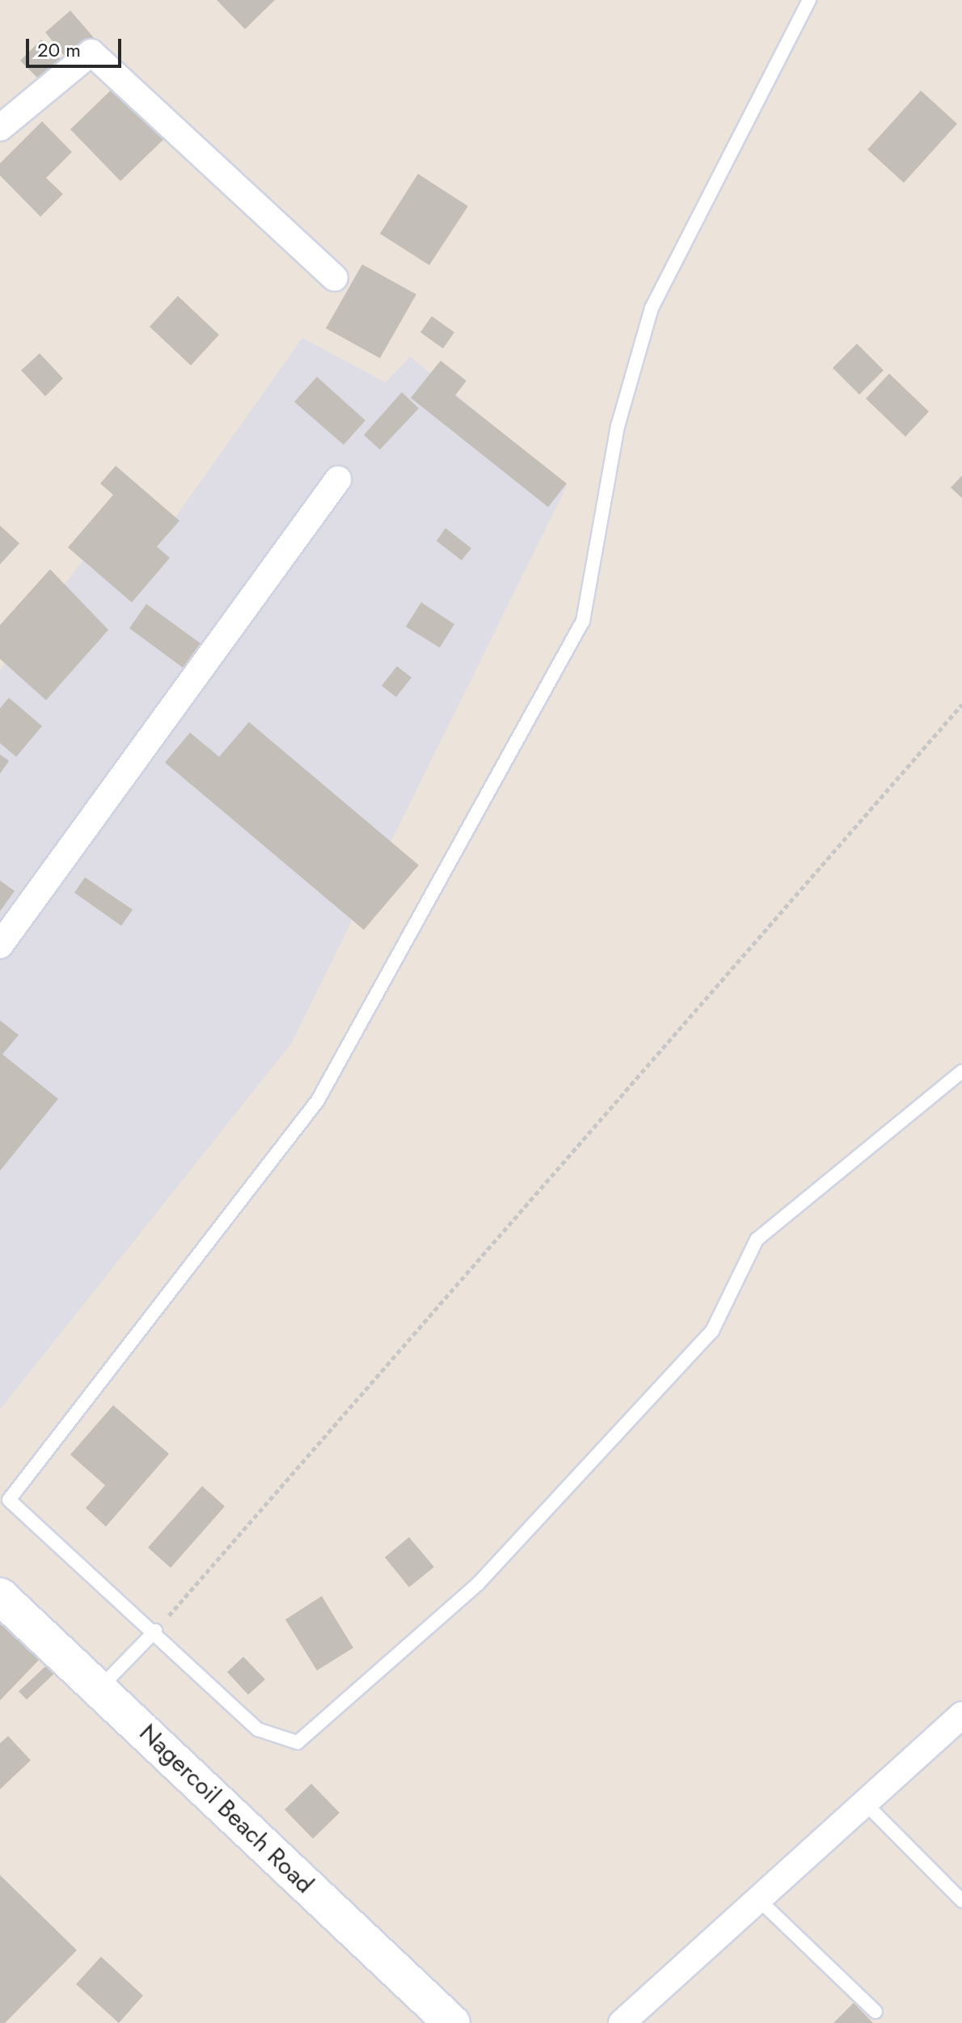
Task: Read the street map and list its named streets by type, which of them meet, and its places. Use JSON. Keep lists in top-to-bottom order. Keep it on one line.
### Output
{"streets":{"main road":["Nagercoil Beach Road"]},"scale_bar":"20 m"}
